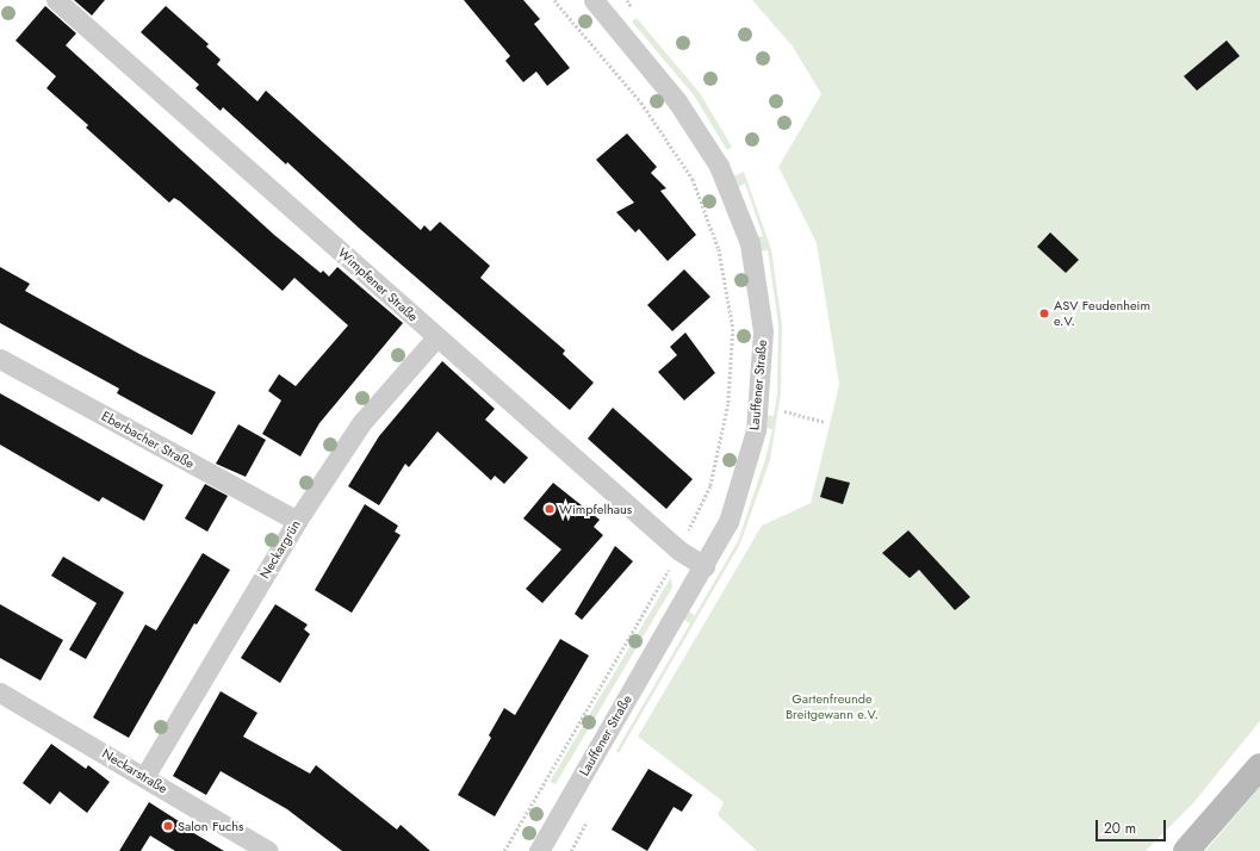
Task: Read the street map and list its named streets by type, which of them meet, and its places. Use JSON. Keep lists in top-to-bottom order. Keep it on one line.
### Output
{"streets":{"street":["Wimpfener Straße","Lauffener Straße","Eberbacher Straße","Neckargrün","Neckarstraße"]},"crossings":[["Wimpfener Straße","Lauffener Straße"],["Wimpfener Straße","Neckargrün"],["Eberbacher Straße","Neckargrün"],["Neckargrün","Neckarstraße"]],"parks":["Gartenfreunde Breitgewann e.V."],"places":["ASV Feudenheim e.V.","Wimpfelhaus","Salon Fuchs"],"scale_bar":"20 m"}
